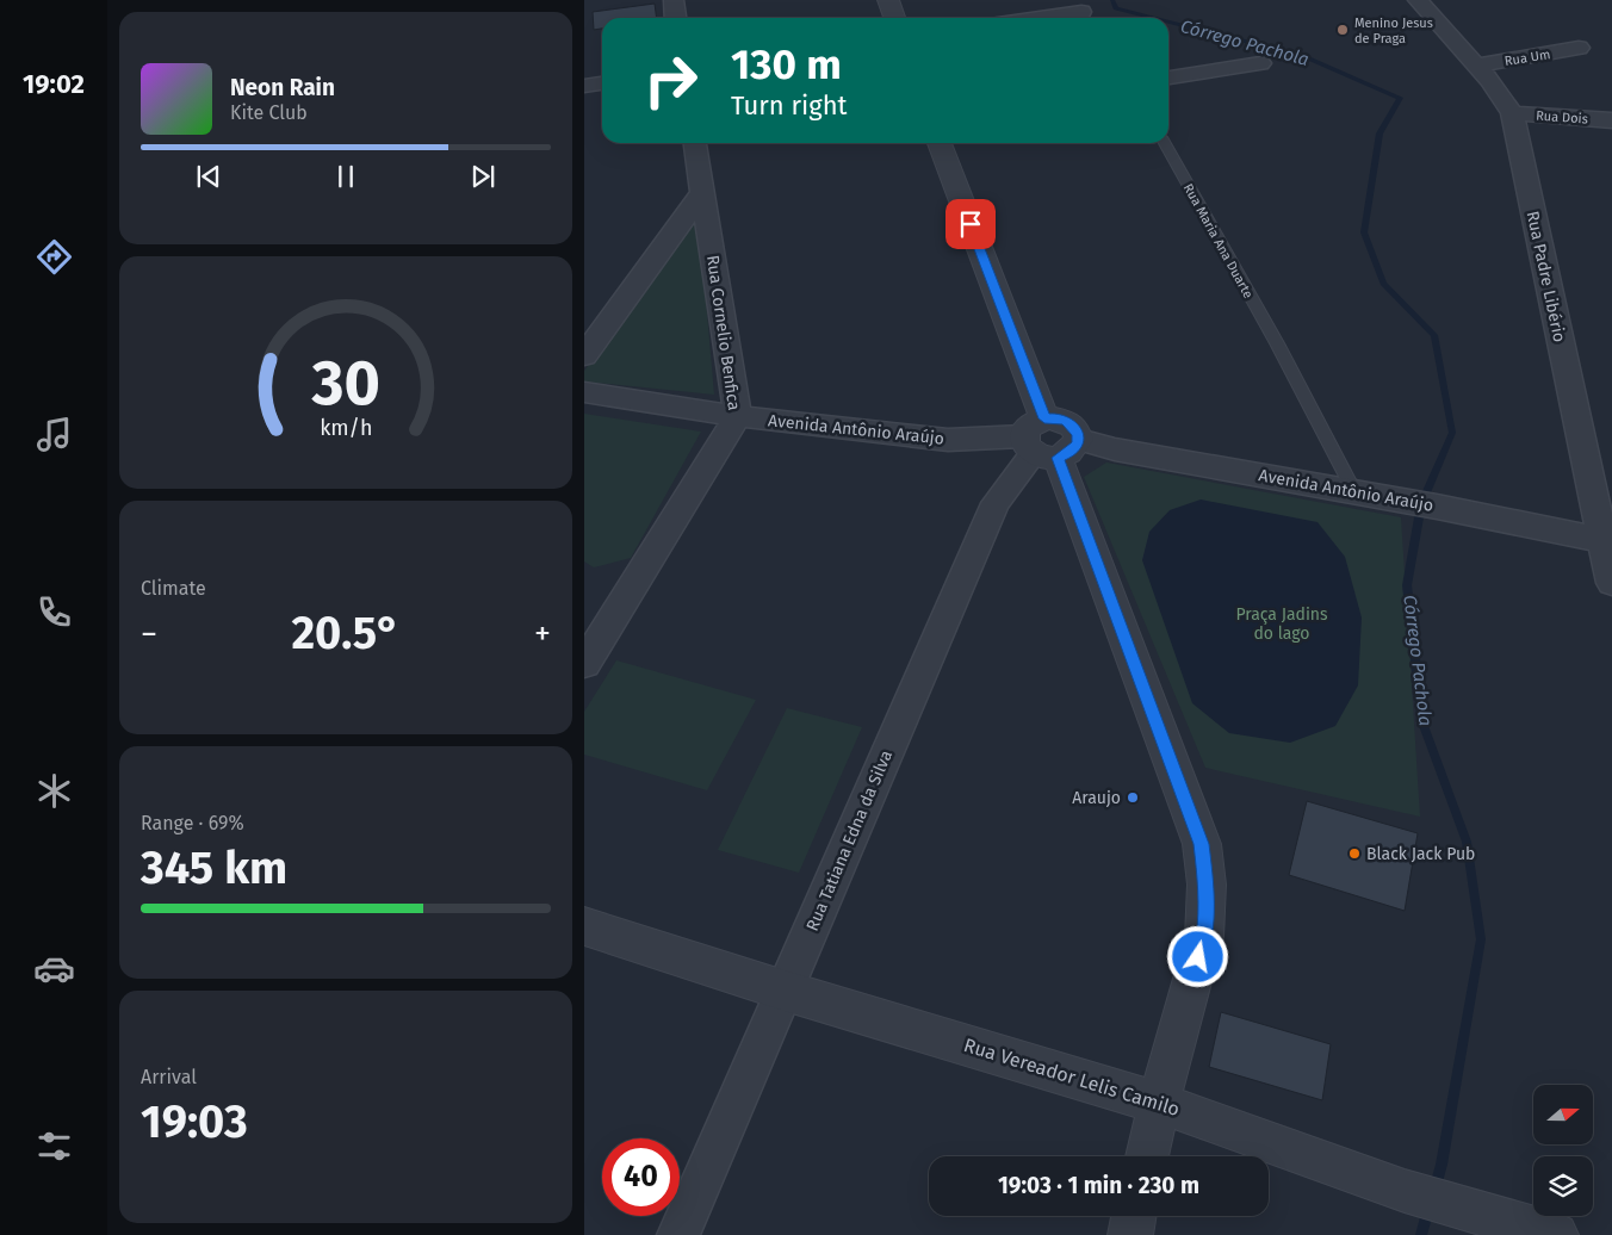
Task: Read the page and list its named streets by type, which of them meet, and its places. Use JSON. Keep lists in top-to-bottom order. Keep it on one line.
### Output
{"streets":{"street":["Rua Um","Rua Dois","Rua Padre Libério","Rua Cornelio Benfica","Avenida Antônio Araújo","Rua Tatiana Edna da Silva","Rua Vereador Lelis Camilo"],"lane":["Rua Maria Ana Duarte"]},"crossings":[["Rua Um","Rua Padre Libério"],["Rua Dois","Rua Padre Libério"],["Rua Maria Ana Duarte","Avenida Antônio Araújo"],["Rua Padre Libério","Avenida Antônio Araújo"],["Rua Cornelio Benfica","Avenida Antônio Araújo"],["Avenida Antônio Araújo","Rua Tatiana Edna da Silva"],["Rua Tatiana Edna da Silva","Rua Vereador Lelis Camilo"]],"water":["Córrego Pachola"],"parks":["Praça Jadins do lago"],"places":["Menino Jesus de Praga","Araujo","Black Jack Pub"],"north":"right","page":{"tabs":"19:02","turn":["130 m","Turn right"],"song":["Neon Rain","Kite Club"],"tile":["Climate",["Range · 69%","345 km"],["Arrival","19:03"]],"heat":["−","20.5°","+"],"limit":"40","trip":"19:03 · 1 min · 230 m","gauge":["30","km/h"]}}
